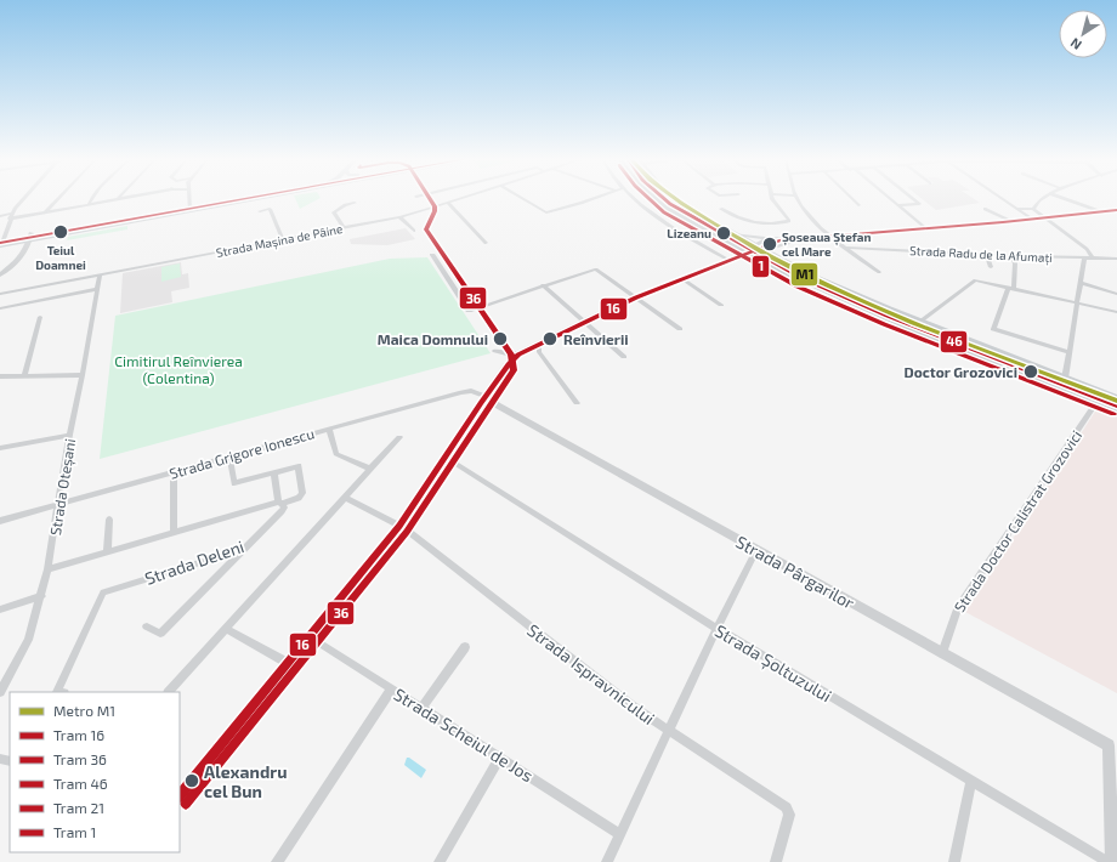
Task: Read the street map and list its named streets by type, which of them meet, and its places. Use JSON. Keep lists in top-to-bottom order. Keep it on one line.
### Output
{"streets":{"street":["Strada Mașina de Pâine","Strada Radu de la Afumați","Strada Grigore Ionescu","Strada Oteșani","Strada Doctor Calistrat Grozovici","Strada Deleni","Strada Pârgarilor","Strada Șoltuzului","Strada Ispravnicului","Strada Scheiul de Jos"]},"crossings":[["Strada Mașina de Pâine","Strada Oteșani"],["Strada Grigore Ionescu","Strada Oteșani"],["Strada Grigore Ionescu","Strada Pârgarilor"],["Strada Oteșani","Strada Deleni"],["Strada Doctor Calistrat Grozovici","Strada Pârgarilor"]],"parks":["Cimitirul Reînvierea (Colentina)"],"places":["Teiul Doamnei","Lizeanu","Șoseaua Ștefan cel Mare","Maica Domnului","Reînvierii","Doctor Grozovici","Alexandru cel Bun"],"lines":["metro line M1","tram line 36","tram line 46","tram line 21","tram line 1","tram line 16"],"legend":["Metro M1","Tram 16","Tram 36","Tram 46","Tram 21","Tram 1"],"north":"bottom left"}
